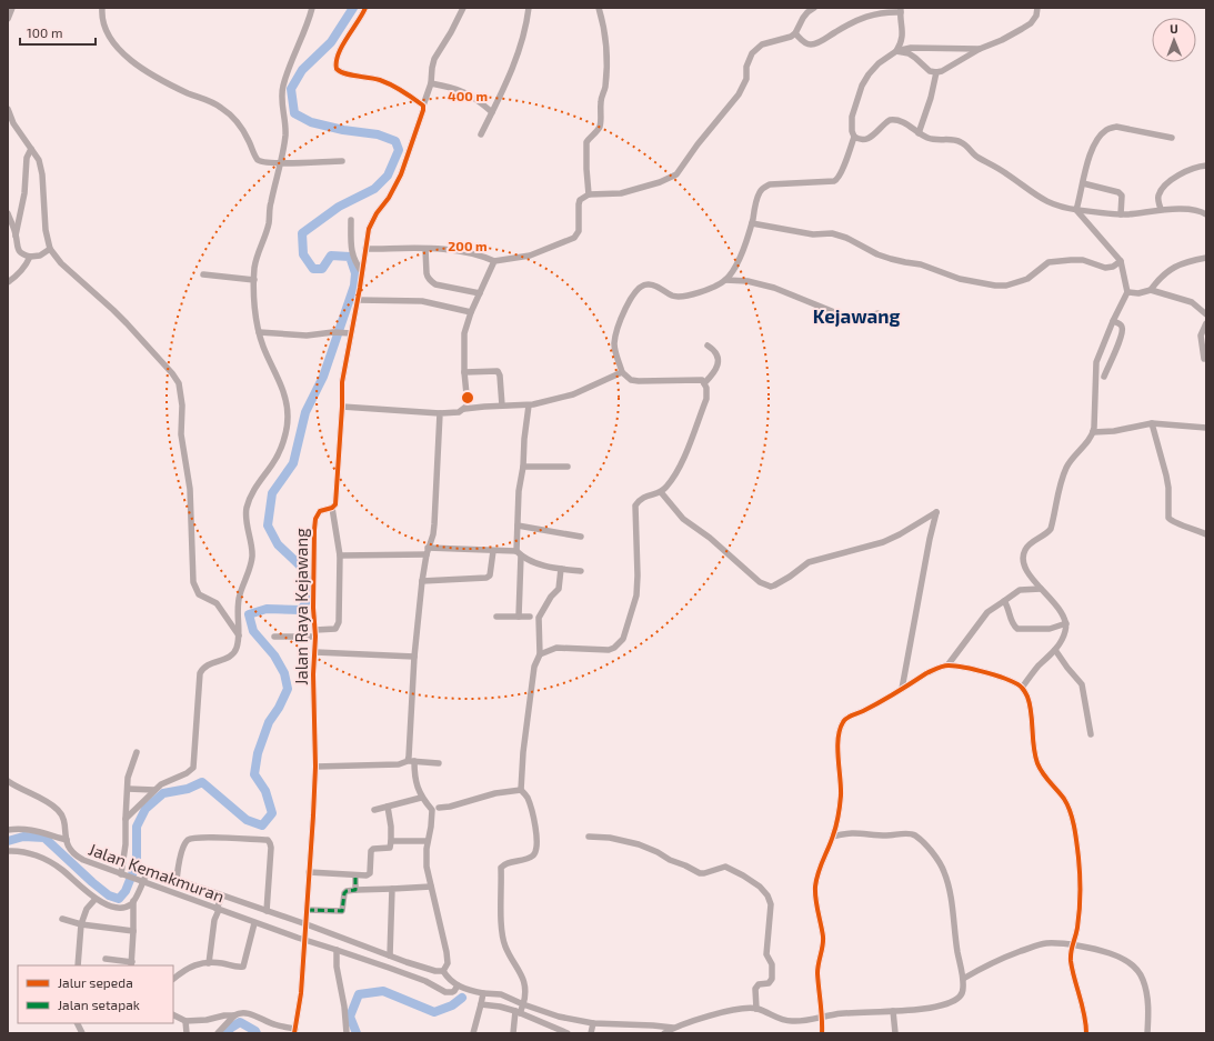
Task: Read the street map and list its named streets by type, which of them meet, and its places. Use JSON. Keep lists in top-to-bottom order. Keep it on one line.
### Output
{"streets":{"street":["Jalan Raya Kejawang","Jalan Kemakmuran"]},"crossings":[["Jalan Raya Kejawang","Jalan Kemakmuran"]],"districts":["Kejawang"],"legend":["Jalur sepeda","Jalan setapak"],"scale_bar":"100 m","north":"top","rings":["400 m","200 m"]}
